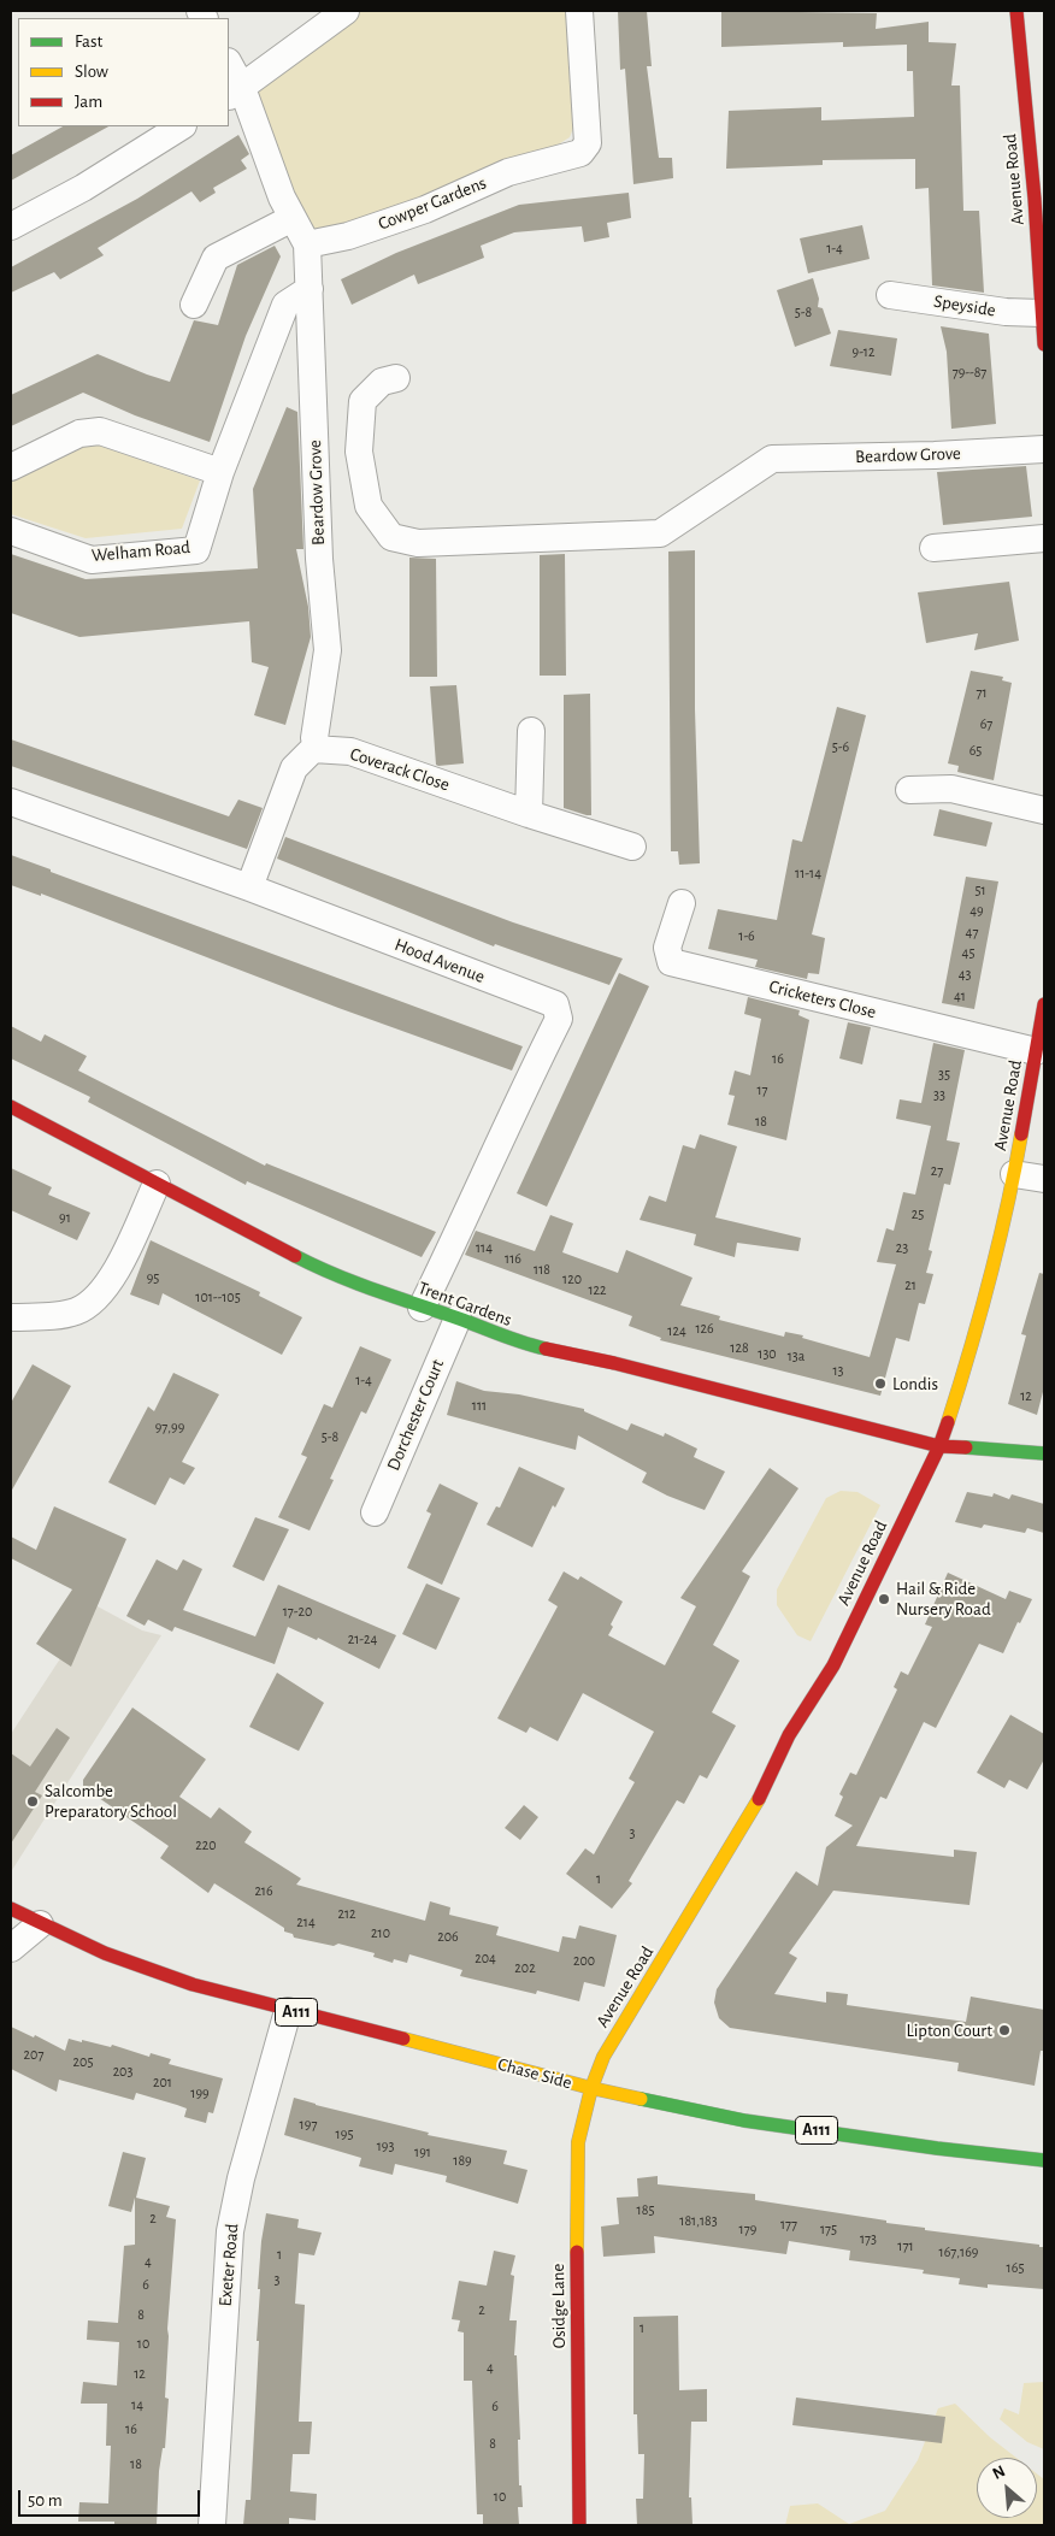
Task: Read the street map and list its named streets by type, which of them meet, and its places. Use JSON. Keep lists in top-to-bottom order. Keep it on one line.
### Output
{"streets":{"street":["Avenue Road","Cowper Gardens","Speyside","Beardow Grove","Welham Road","Coverack Close","Hood Avenue","Cricketers Close","Trent Gardens","Dorchester Court","A111","Chase Side","Exeter Road","Osidge Lane"]},"crossings":[["Avenue Road","Speyside"],["Avenue Road","Cricketers Close"],["Avenue Road","Trent Gardens"],["Avenue Road","Chase Side"],["Avenue Road","Osidge Lane"],["Cowper Gardens","Beardow Grove"],["Beardow Grove","Welham Road"],["Coverack Close","Hood Avenue"],["Hood Avenue","Trent Gardens"],["Trent Gardens","Dorchester Court"],["Chase Side","Exeter Road"],["Chase Side","Osidge Lane"]],"places":["Londis","Hail & Ride Nursery Road","Salcombe Preparatory School","Lipton Court"],"house_numbers":["1-4","5-8","9-12","79--87","71","67","5-6","65","11-14","51","49","47","1-6","45","43","41","16","35","17","33","18","27","25","91","114","23","116","118","95","120","21","122","101--105","126","124","128","130","13a","13","1-4","12","111","97,99","5-8","17-20","21-24","3","220","1","216","212","214","210","206","204","200","202","207","205","203","201","199","197","195","193","191","189","185","2","181,183","177","179","175","173","171","167,169","1","4","165","3","6","2","8","1","10","4","12","14","6","16","8","18","10"],"legend":["Fast","Slow","Jam"],"scale_bar":"50 m","north":"top left"}
